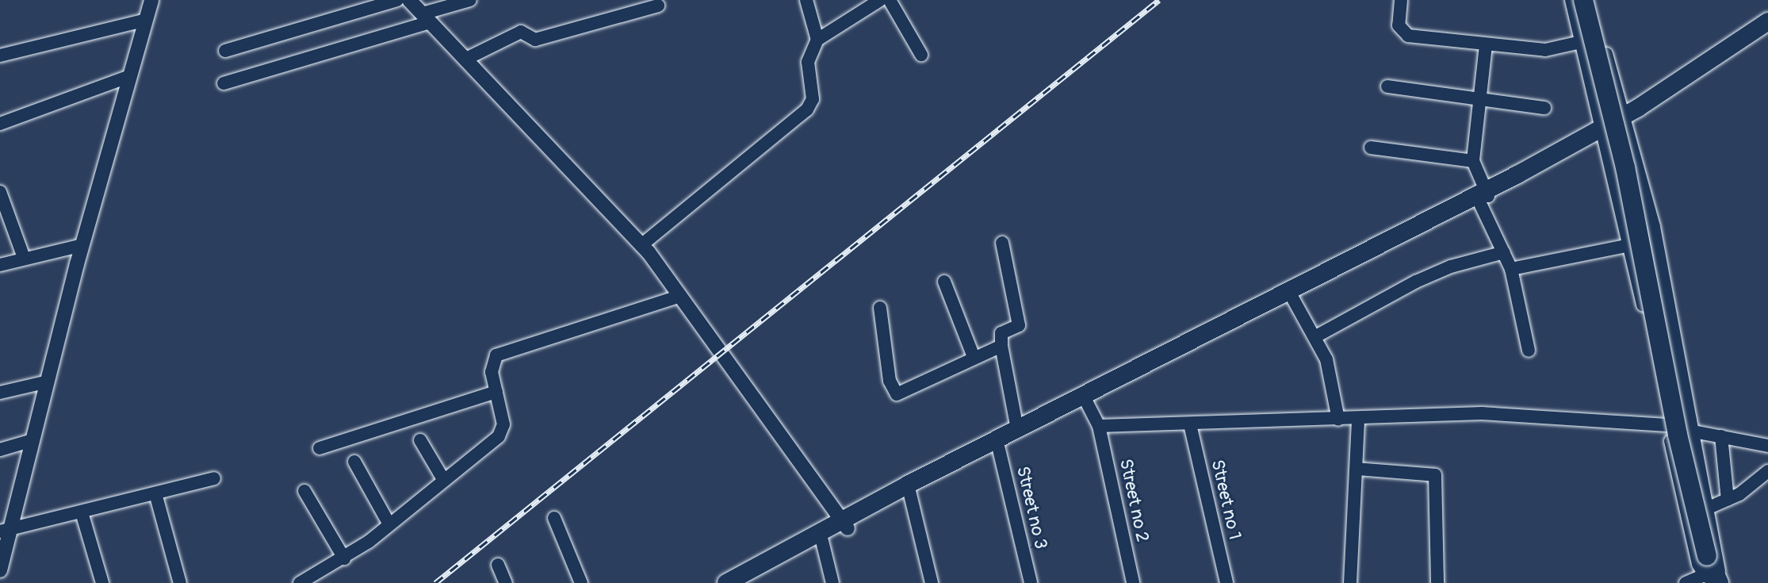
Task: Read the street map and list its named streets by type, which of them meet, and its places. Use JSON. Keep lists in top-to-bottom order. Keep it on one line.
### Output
{"streets":{"street":["Street no 1","Street no 2","Street no 3"]}}
